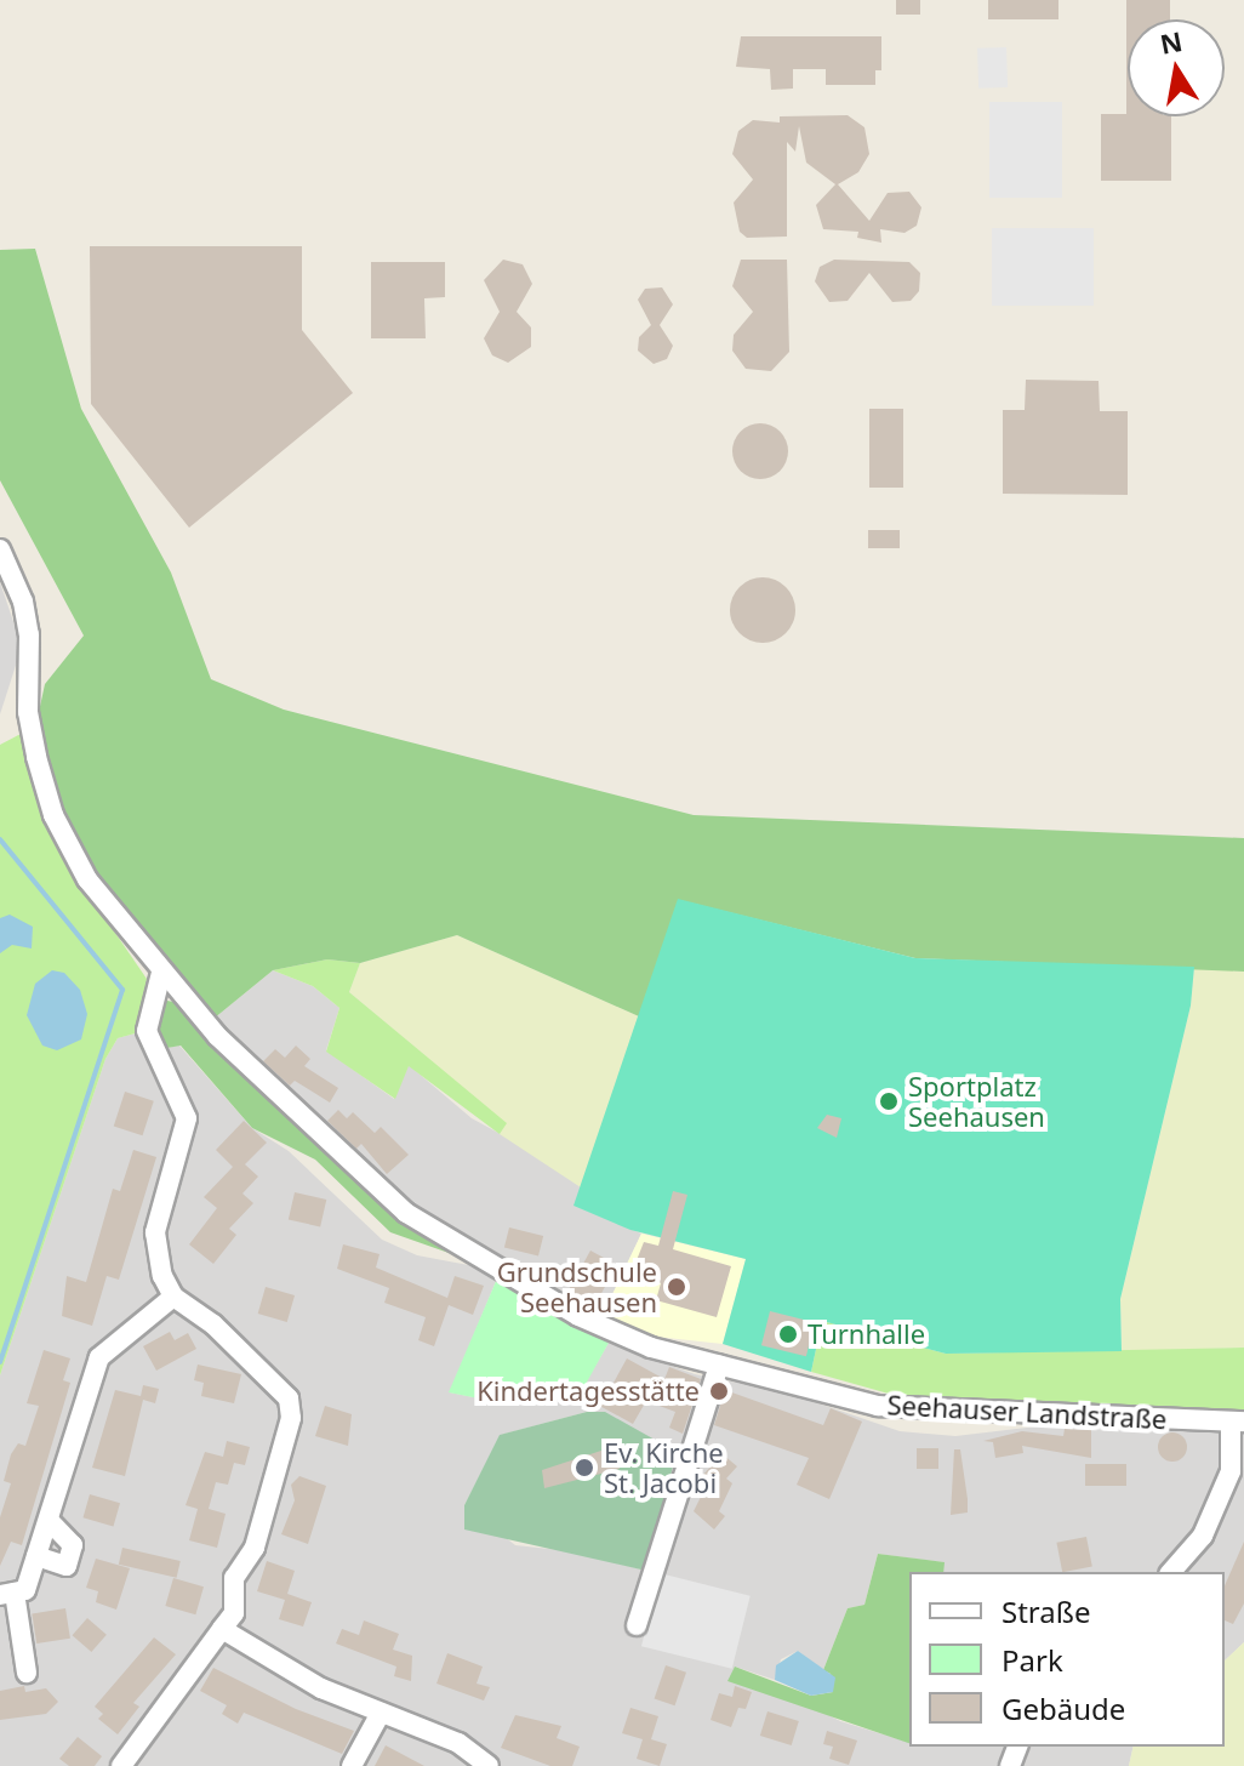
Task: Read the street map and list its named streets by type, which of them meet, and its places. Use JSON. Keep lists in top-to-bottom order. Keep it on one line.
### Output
{"streets":{"street":["Seehauser Landstraße"]},"places":["Sportplatz Seehausen","Grundschule Seehausen","Turnhalle","Kindertagesstätte","Ev. Kirche St. Jacobi"],"legend":["Straße","Park","Gebäude"],"north":"top"}
